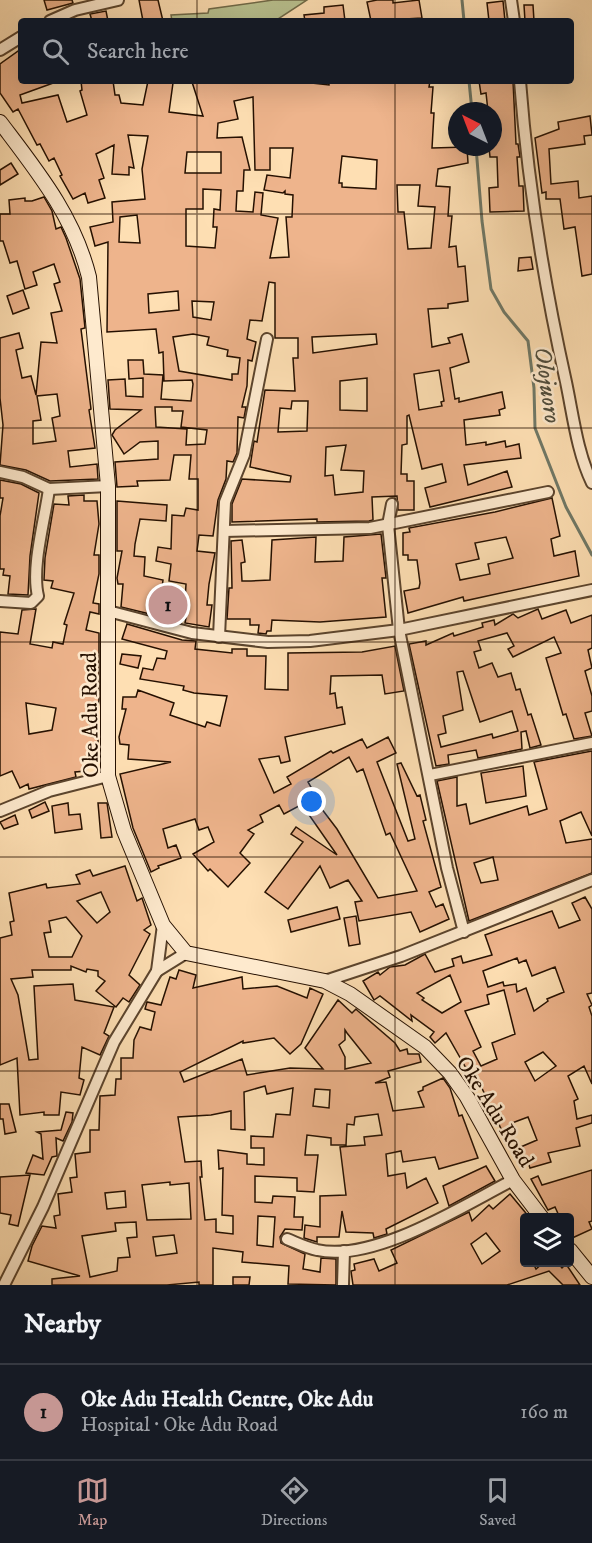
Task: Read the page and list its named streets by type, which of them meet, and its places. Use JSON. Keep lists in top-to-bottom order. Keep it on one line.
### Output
{"streets":{"street":["Oke Adu Road"]},"water":["Olojuoro"],"north":"top left","page":{"search":"Search here","pins":"1","heading":"Nearby","list":[{"mark":"1","name":"Oke Adu Health Centre, Oke Adu","note":"Hospital · Oke Adu Road","value":"160 m"}],"nav":["Map","Directions","Saved"]}}
